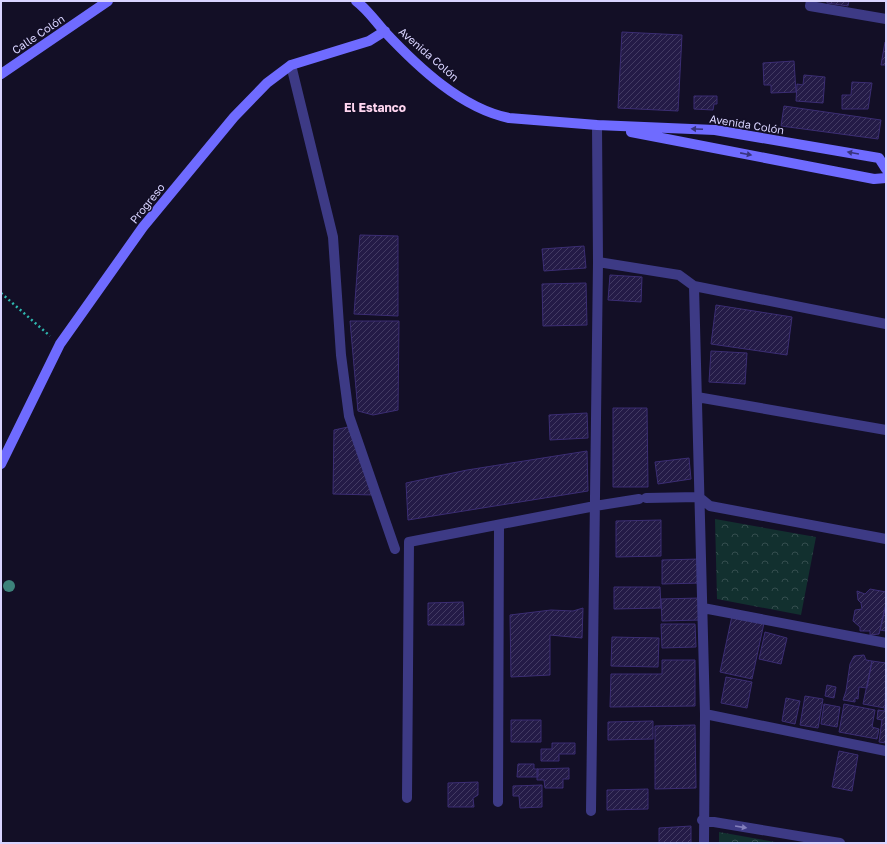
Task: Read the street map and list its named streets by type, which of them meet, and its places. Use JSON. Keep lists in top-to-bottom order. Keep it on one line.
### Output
{"streets":{"main road":["Calle Colón","Avenida Colón","Progreso"]},"crossings":[["Avenida Colón","Progreso"]],"districts":["El Estanco"]}
